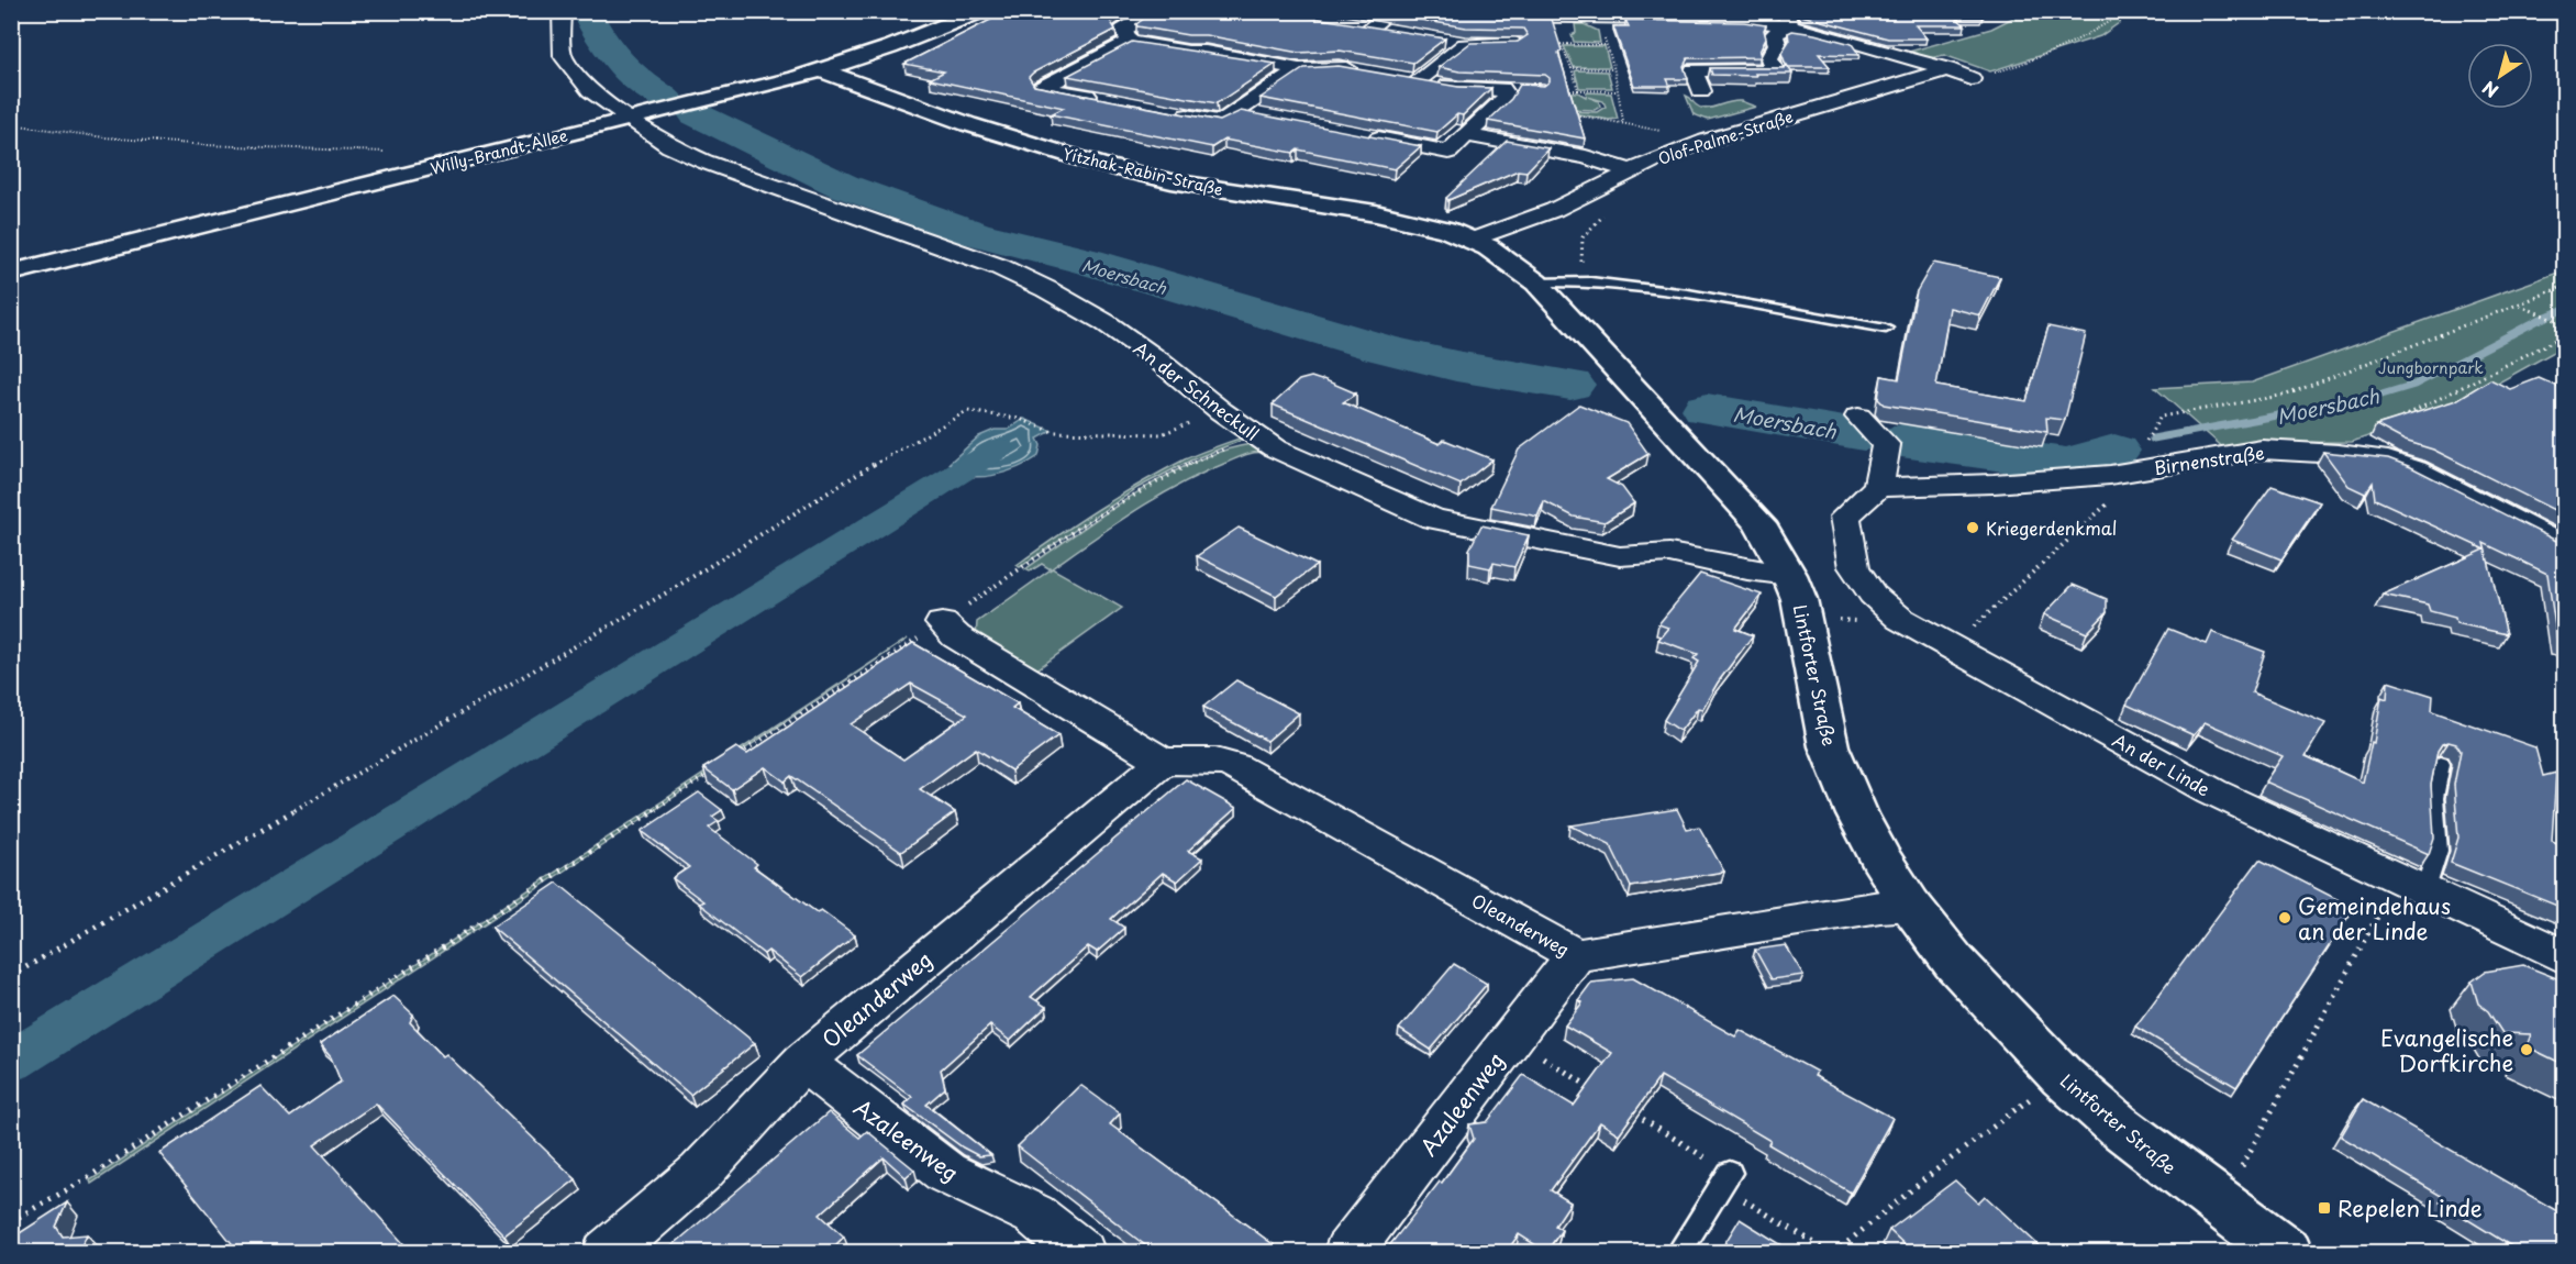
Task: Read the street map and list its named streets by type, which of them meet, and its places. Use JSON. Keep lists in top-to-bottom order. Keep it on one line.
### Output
{"streets":{"street":["Olof-Palme-Straße","Willy-Brandt-Allee","Yitzhak-Rabin-Straße","An der Schneckull","Birnenstraße","Lintforter Straße","An der Linde","Oleanderweg","Azaleenweg"]},"crossings":[["Olof-Palme-Straße","Yitzhak-Rabin-Straße"],["Olof-Palme-Straße","Lintforter Straße"],["Willy-Brandt-Allee","Yitzhak-Rabin-Straße"],["Willy-Brandt-Allee","An der Schneckull"],["Yitzhak-Rabin-Straße","Lintforter Straße"],["An der Schneckull","Lintforter Straße"],["Birnenstraße","An der Linde"],["Lintforter Straße","Oleanderweg"],["Oleanderweg","Azaleenweg"]],"water":["Moersbach"],"parks":["Jungbornpark"],"places":{"other":["Kriegerdenkmal","Gemeindehaus an der Linde","Evangelische Dorfkirche"],"transit":["Repelen Linde"]},"north":"bottom left"}
